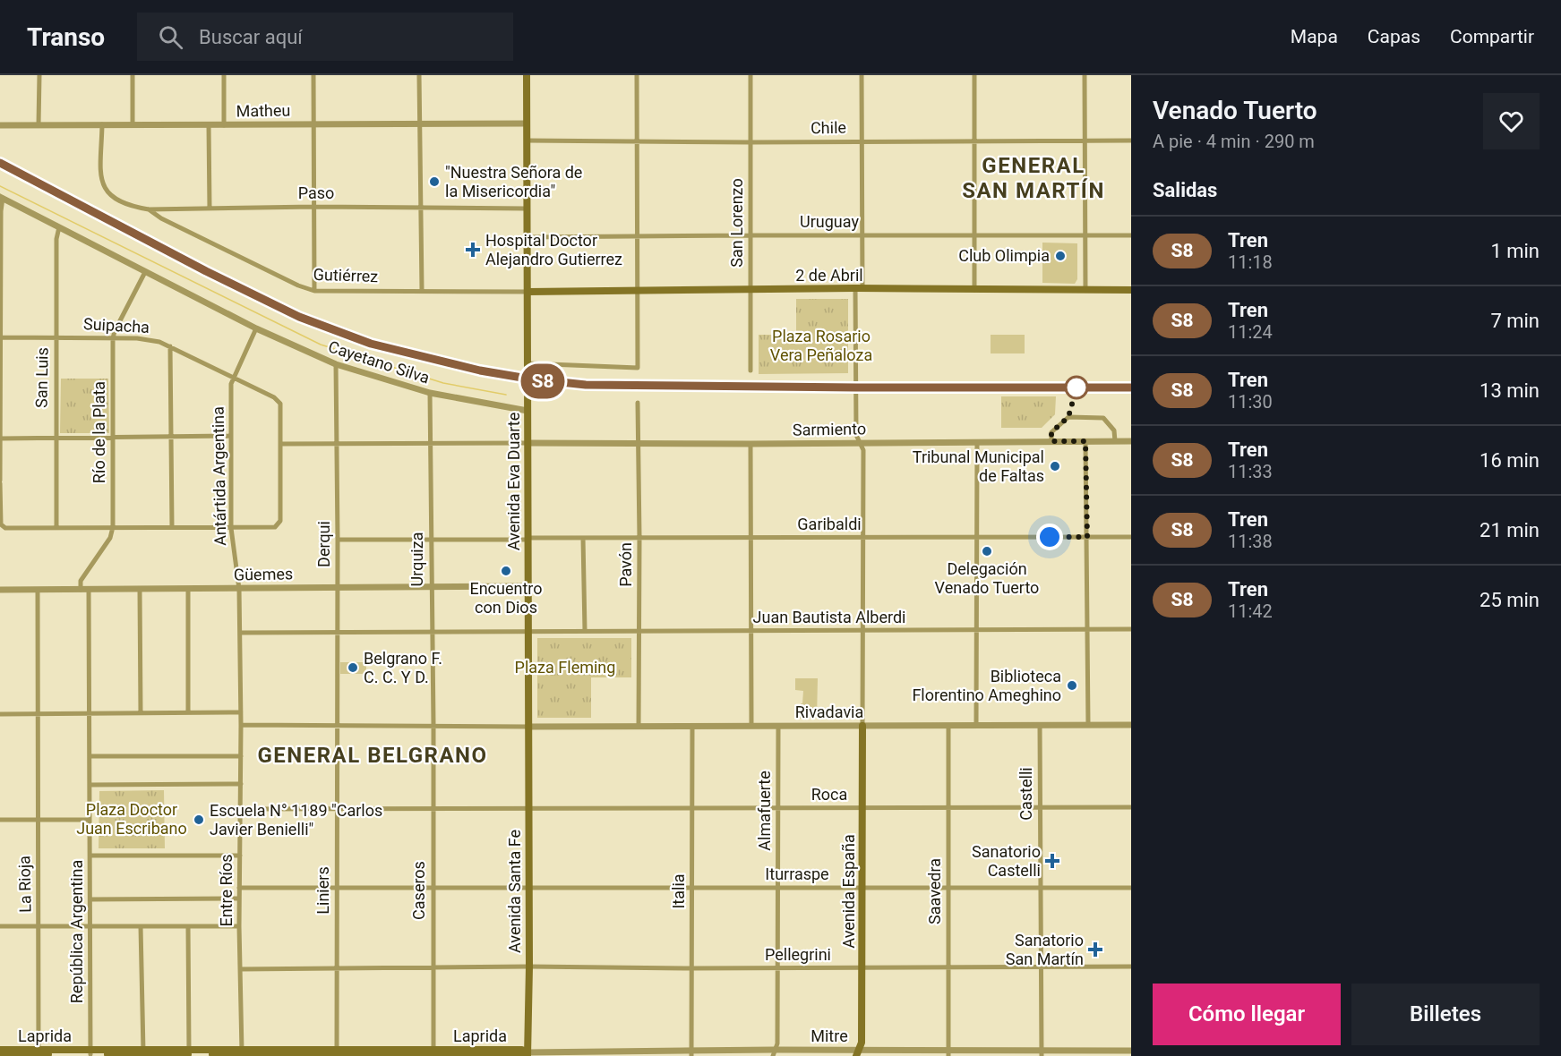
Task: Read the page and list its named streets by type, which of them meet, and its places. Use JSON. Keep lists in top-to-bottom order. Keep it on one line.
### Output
{"streets":{"main road":["2 de Abril","Avenida Eva Duarte","Avenida Santa Fe","Avenida España","Laprida"],"street":["Matheu","Chile","Paso","Uruguay","San Lorenzo","Gutiérrez","Suipacha","Cayetano Silva","San Luis","Sarmiento","Río de la Plata","Antártida Argentina","Garibaldi","Derqui","Urquiza","Pavón","Güemes","Juan Bautista Alberdi","Rivadavia","Castelli","Roca","Almafuerte","Iturraspe","La Rioja","Entre Ríos","Liniers","Caseros","Italia","Saavedra","República Argentina","Pellegrini","Mitre"]},"crossings":[["Matheu","Paso"],["Matheu","Avenida Eva Duarte"],["Chile","San Lorenzo"],["Chile","Avenida Eva Duarte"],["Paso","Gutiérrez"],["Paso","Avenida Eva Duarte"],["Uruguay","San Lorenzo"],["Uruguay","Avenida Eva Duarte"],["San Lorenzo","2 de Abril"],["Gutiérrez","2 de Abril"],["Gutiérrez","Avenida Eva Duarte"],["2 de Abril","Avenida Eva Duarte"],["Suipacha","San Luis"],["Suipacha","Río de la Plata"],["Suipacha","Antártida Argentina"],["Cayetano Silva","San Luis"],["Cayetano Silva","Río de la Plata"],["Cayetano Silva","Antártida Argentina"],["Cayetano Silva","Avenida Eva Duarte"],["Cayetano Silva","Derqui"],["Cayetano Silva","Urquiza"],["Sarmiento","Avenida Eva Duarte"],["Sarmiento","Pavón"],["Río de la Plata","Güemes"],["Río de la Plata","República Argentina"],["Antártida Argentina","Güemes"],["Antártida Argentina","Juan Bautista Alberdi"],["Antártida Argentina","Entre Ríos"],["Avenida Eva Duarte","Garibaldi"],["Avenida Eva Duarte","Güemes"],["Avenida Eva Duarte","Juan Bautista Alberdi"],["Avenida Eva Duarte","Rivadavia"],["Avenida Eva Duarte","Avenida Santa Fe"],["Garibaldi","Derqui"],["Garibaldi","Urquiza"],["Garibaldi","Pavón"],["Derqui","Güemes"],["Derqui","Juan Bautista Alberdi"],["Derqui","Liniers"],["Urquiza","Güemes"],["Urquiza","Juan Bautista Alberdi"],["Urquiza","Caseros"],["Pavón","Juan Bautista Alberdi"],["Pavón","Rivadavia"],["Rivadavia","Castelli"],["Rivadavia","Almafuerte"],["Rivadavia","Avenida Santa Fe"],["Rivadavia","Italia"],["Rivadavia","Avenida España"],["Rivadavia","Saavedra"],["Castelli","Roca"],["Castelli","Iturraspe"],["Castelli","Pellegrini"],["Castelli","Mitre"],["Roca","Almafuerte"],["Roca","Entre Ríos"],["Roca","Liniers"],["Roca","Caseros"],["Roca","Avenida Santa Fe"],["Roca","Italia"],["Roca","Avenida España"],["Roca","Saavedra"],["Almafuerte","Iturraspe"],["Almafuerte","Pellegrini"],["Almafuerte","Mitre"],["Iturraspe","Entre Ríos"],["Iturraspe","Liniers"],["Iturraspe","Caseros"],["Iturraspe","Avenida Santa Fe"],["Iturraspe","Italia"],["Iturraspe","Avenida España"],["Iturraspe","Saavedra"],["La Rioja","Laprida"],["Entre Ríos","Pellegrini"],["Entre Ríos","Laprida"],["Liniers","Pellegrini"],["Liniers","Laprida"],["Caseros","Pellegrini"],["Caseros","Laprida"],["Avenida Santa Fe","Pellegrini"],["Avenida Santa Fe","Laprida"],["Avenida Santa Fe","Mitre"],["Italia","Pellegrini"],["Italia","Mitre"],["Avenida España","Pellegrini"],["Avenida España","Mitre"],["Saavedra","Pellegrini"],["Saavedra","Mitre"],["República Argentina","Laprida"],["Laprida","Mitre"]],"districts":["GENERAL SAN MARTÍN","GENERAL BELGRANO"],"parks":["Plaza Rosario Vera Peñaloza","Plaza Fleming","Plaza Doctor Juan Escribano"],"places":{"other":["\"Nuestra Señora de la Misericordia\"","Club Olimpia","Tribunal Municipal de Faltas","Delegación Venado Tuerto","Encuentro con Dios","Belgrano F. C. C. Y D.","Biblioteca Florentino Ameghino","Escuela N° 1189 \"Carlos Javier Benielli\""],"health":["Hospital Doctor Alejandro Gutierrez","Sanatorio Castelli","Sanatorio San Martín"]},"page":{"header":"Transo","search":"Buscar aquí","nav":["Mapa","Capas","Compartir"],"on_map":"S8","heading":[["Venado Tuerto","A pie · 4 min · 290 m"],"Salidas"],"list":[{"mark":"S8","name":"Tren","note":"11:18","value":"1 min"},{"mark":"S8","name":"Tren","note":"11:24","value":"7 min"},{"mark":"S8","name":"Tren","note":"11:30","value":"13 min"},{"mark":"S8","name":"Tren","note":"11:33","value":"16 min"},{"mark":"S8","name":"Tren","note":"11:38","value":"21 min"},{"mark":"S8","name":"Tren","note":"11:42","value":"25 min"}],"buttons":["Cómo llegar","Billetes"]}}
